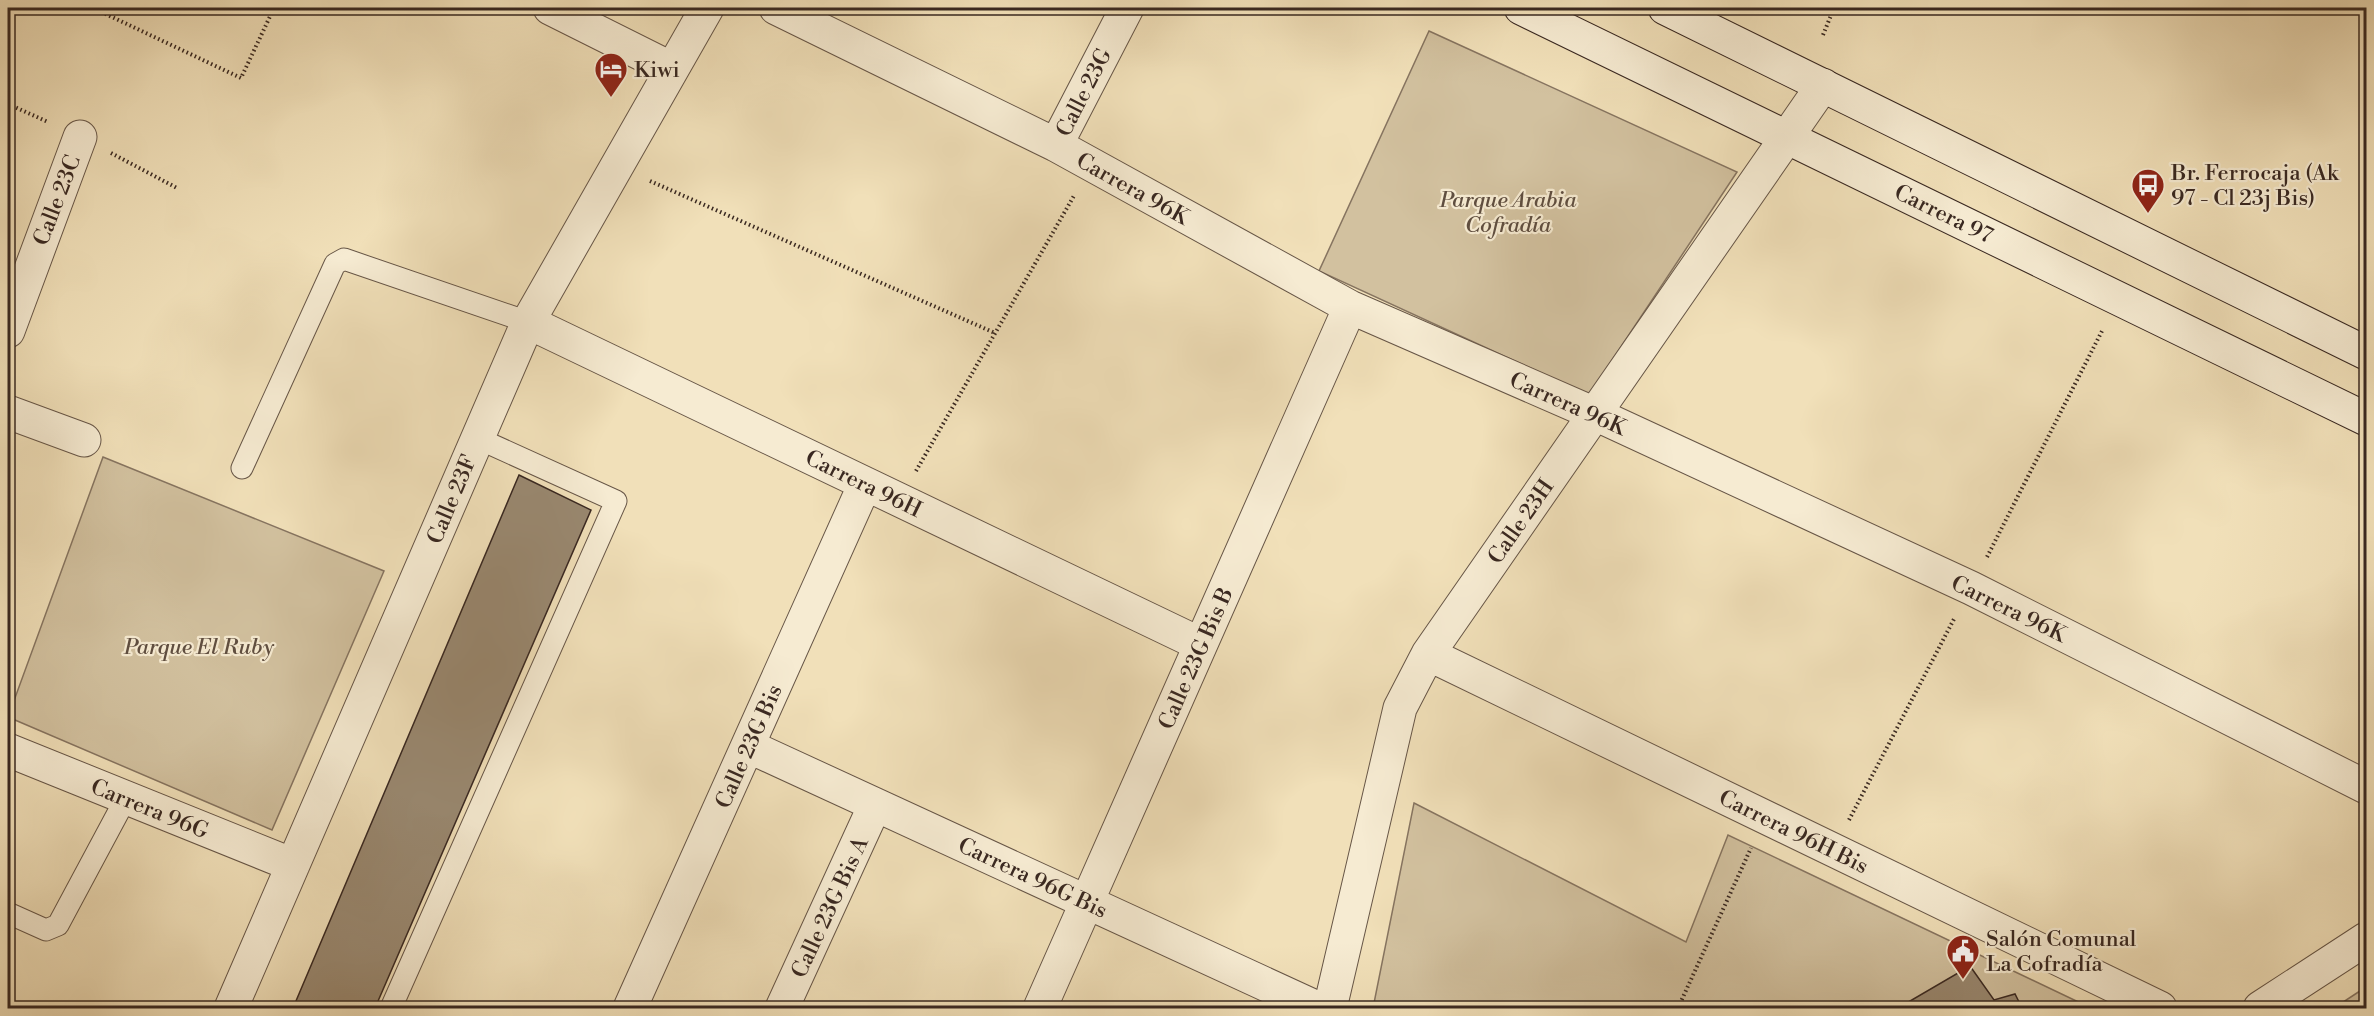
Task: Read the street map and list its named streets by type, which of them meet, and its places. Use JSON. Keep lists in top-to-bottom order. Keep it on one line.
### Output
{"streets":{"street":["Calle 23G","Carrera 96K","Calle 23C","Carrera 97","Carrera 96H","Calle 23F","Calle 23H","Calle 23G Bis B","Calle 23G Bis","Carrera 96G","Carrera 96H Bis","Carrera 96G Bis","Calle 23G Bis A"]},"crossings":[["Calle 23G","Carrera 96K"],["Carrera 96K","Calle 23H"],["Carrera 96K","Calle 23G Bis B"],["Carrera 97","Calle 23H"],["Carrera 96H","Calle 23F"],["Carrera 96H","Calle 23G Bis B"],["Carrera 96H","Calle 23G Bis"],["Calle 23F","Carrera 96G"],["Calle 23H","Carrera 96H Bis"],["Calle 23G Bis B","Carrera 96G Bis"],["Calle 23G Bis","Carrera 96G Bis"],["Carrera 96G Bis","Calle 23G Bis A"]],"parks":["Parque Arabia Cofradía","Parque El Ruby"],"places":{"hotel":["Kiwi"],"bus stop":["Br. Ferrocaja (Ak 97 - Cl 23j Bis)"],"public building":["Salón Comunal La Cofradía"]}}
